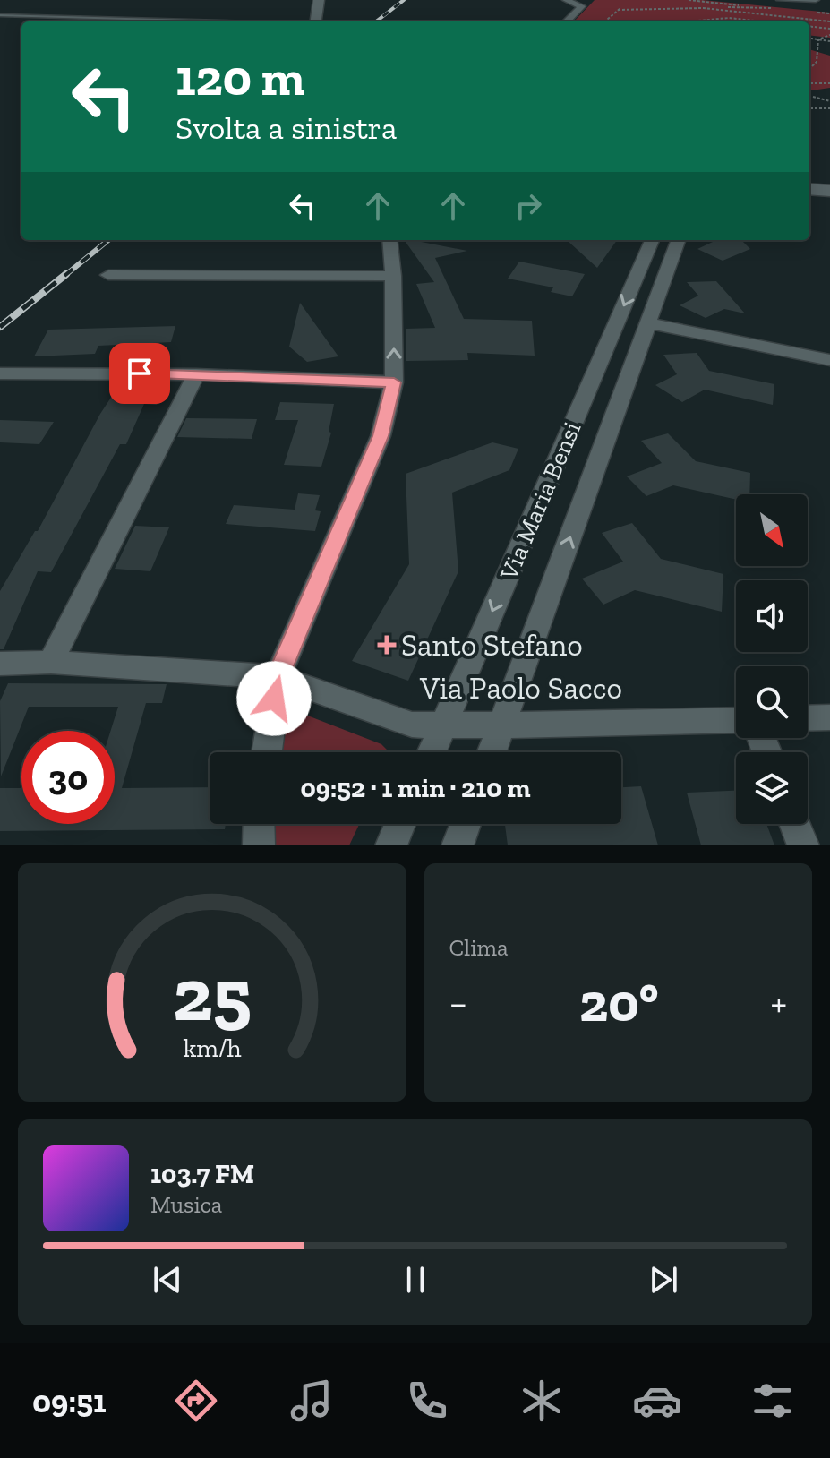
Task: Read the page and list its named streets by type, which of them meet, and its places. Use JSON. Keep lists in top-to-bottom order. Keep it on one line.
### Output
{"streets":{"street":["Via Maria Bensi","Via Paolo Sacco"]},"crossings":[["Via Maria Bensi","Via Paolo Sacco"]],"places":{"health":["Santo Stefano"]},"north":"bottom right","page":{"turn":["120 m","Svolta a sinistra"],"limit":"30","trip":"09:52 · 1 min · 210 m","tile":"Clima","heat":["−","20°","+"],"song":["103.7 FM","Musica"],"tabs":"09:51","gauge":["25","km/h"]}}
